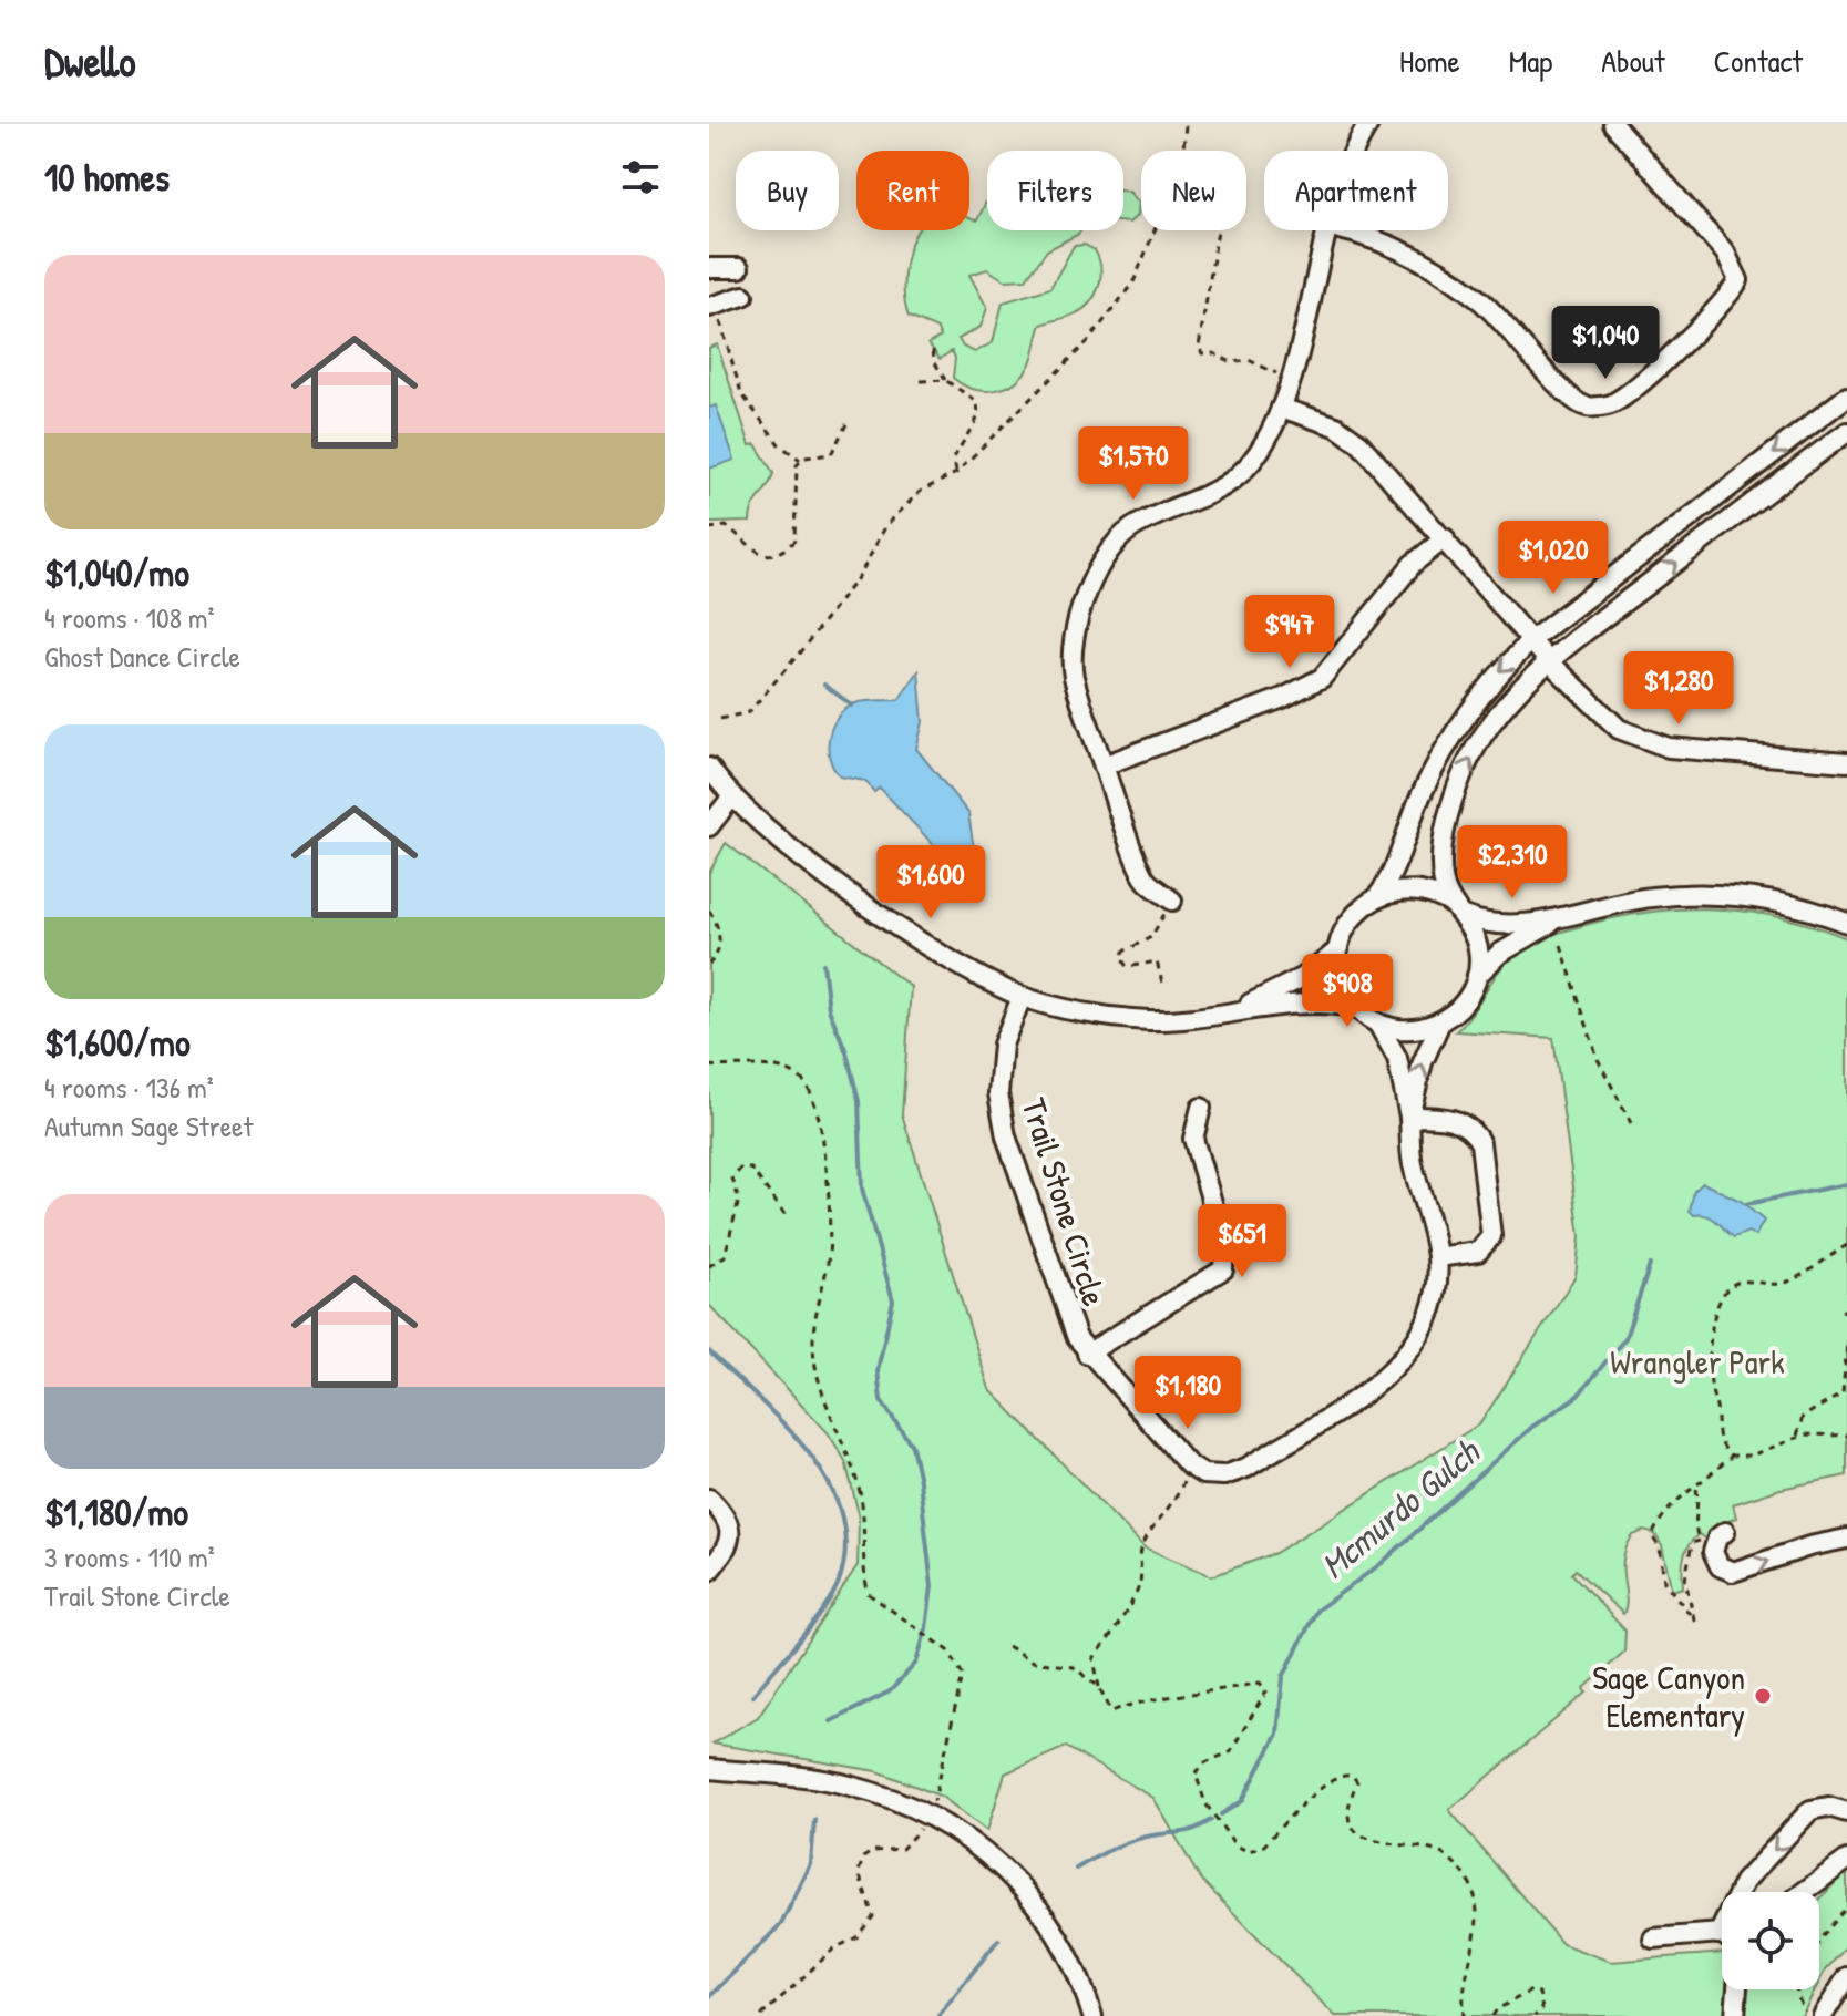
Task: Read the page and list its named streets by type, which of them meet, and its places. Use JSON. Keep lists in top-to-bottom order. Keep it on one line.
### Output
{"streets":{"street":["Trail Stone Circle"]},"water":["Mcmurdo Gulch"],"parks":["Wrangler Park"],"places":["Sage Canyon Elementary"],"page":{"header":"Dwello","nav":["Home","Map","About","Contact"],"heading":"10 homes","chip":["Buy","Rent","Filters","New","Apartment"],"list":[{"name":"$1,040/mo","note":"4 rooms · 108 m² · Ghost Dance Circle"},{"name":"$1,600/mo","note":"4 rooms · 136 m² · Autumn Sage Street"},{"name":"$1,180/mo","note":"3 rooms · 110 m² · Trail Stone Circle"}],"price":["$1,040","$1,570","$1,020","$947","$1,280","$2,310","$1,600","$908","$651","$1,180"]}}
